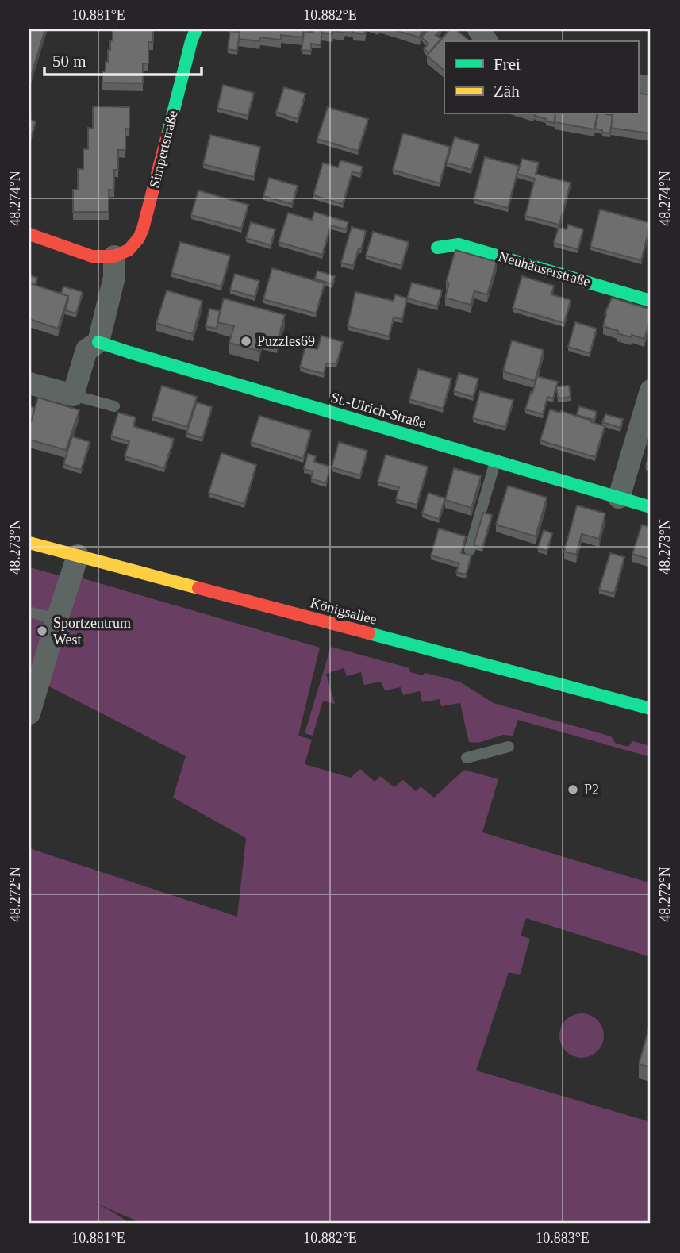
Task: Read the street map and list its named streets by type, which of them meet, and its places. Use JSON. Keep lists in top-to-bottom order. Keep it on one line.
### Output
{"streets":{"street":["Simpertstraße","Neuhäuserstraße","St.-Ulrich-Straße","Königsallee"]},"places":["Puzzles69","Sportzentrum West","P2"],"legend":["Frei","Zäh"],"scale_bar":"50 m","coordinates":["10.881°E","10.882°E","48.274°N","48.273°N","48.272°N","10.883°E"]}
